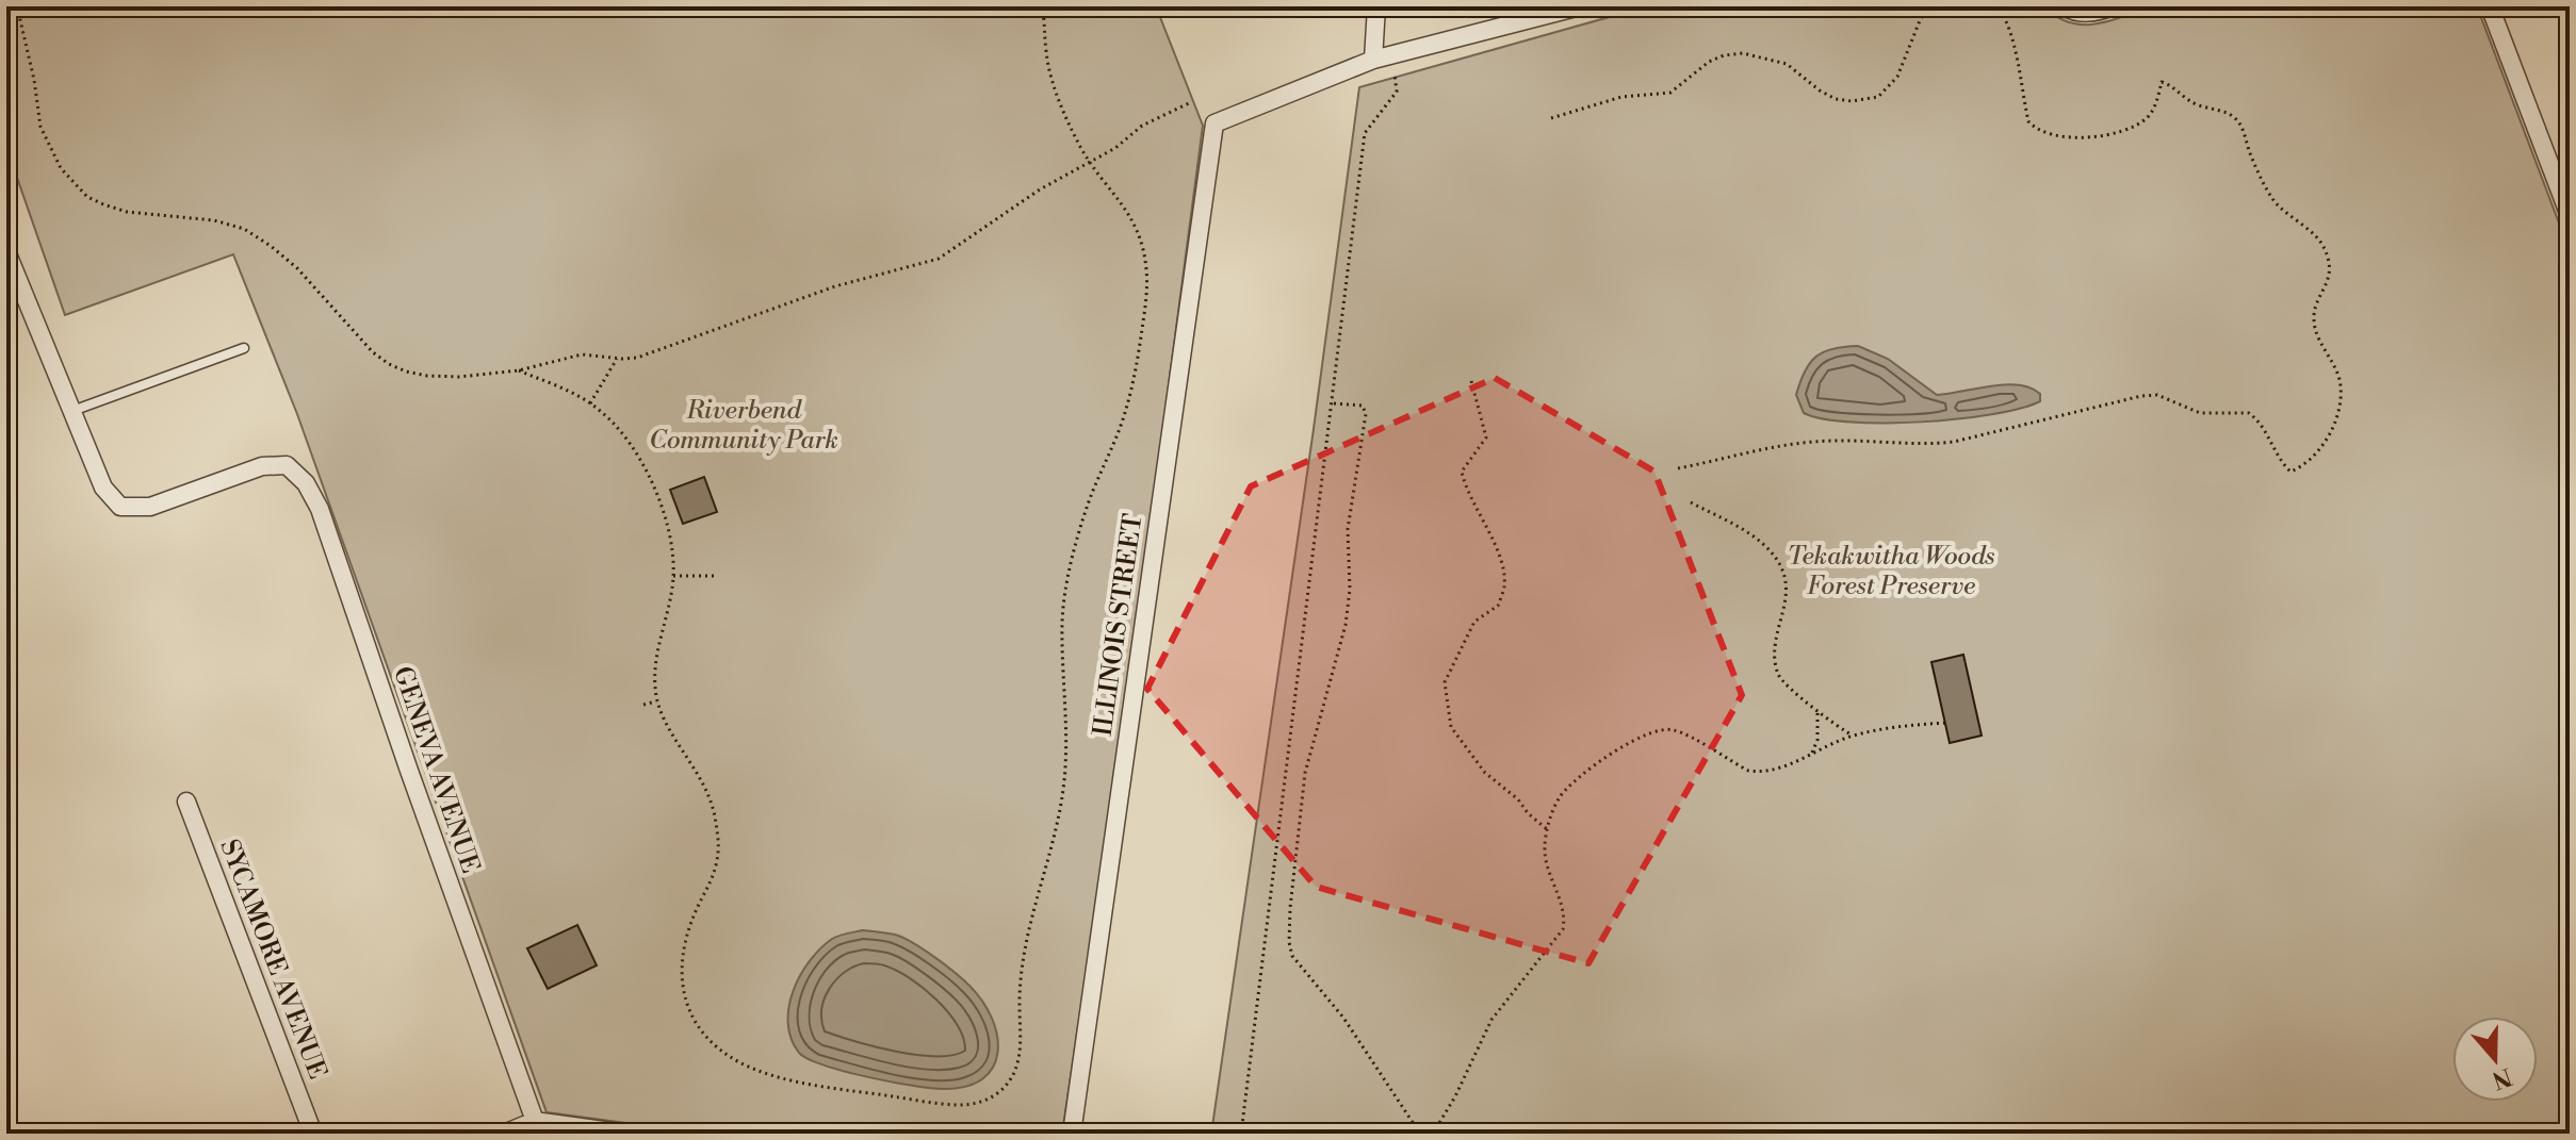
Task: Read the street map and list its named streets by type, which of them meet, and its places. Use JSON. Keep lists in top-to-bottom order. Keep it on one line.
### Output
{"streets":{"street":["ILLINOIS STREET","GENEVA AVENUE","SYCAMORE AVENUE"]},"parks":["Riverbend Community Park","Tekakwitha Woods Forest Preserve"],"north":"bottom"}
